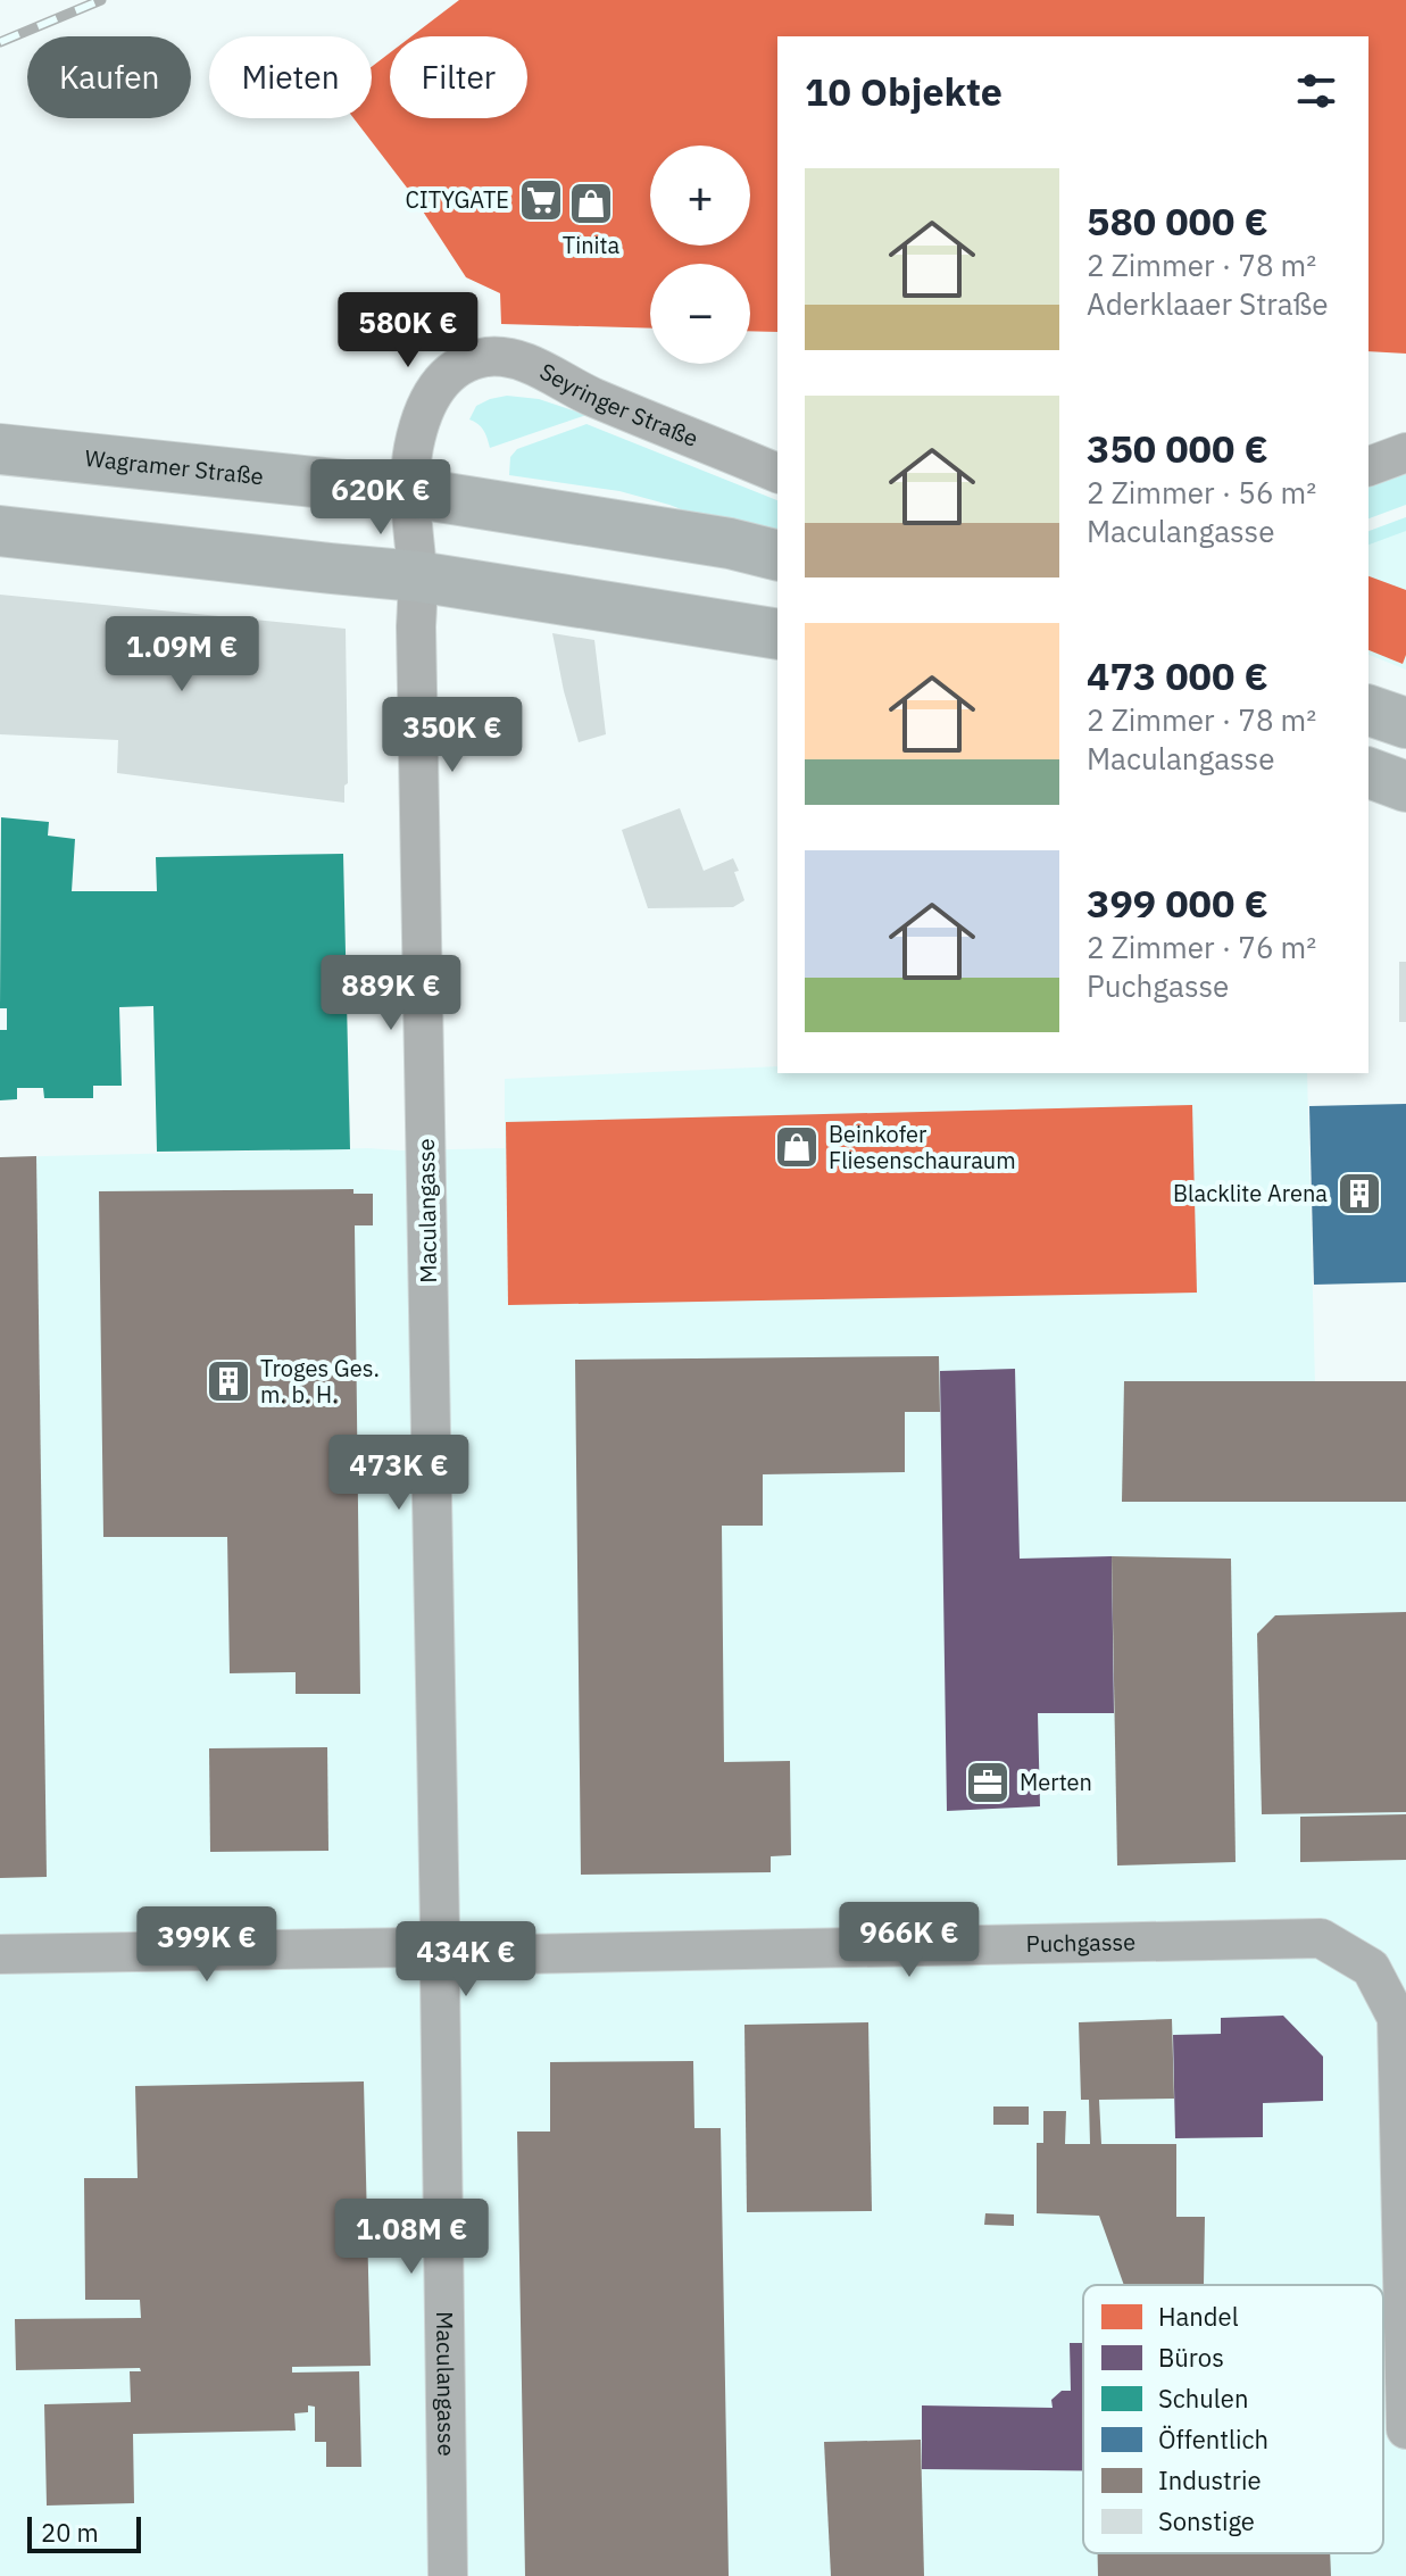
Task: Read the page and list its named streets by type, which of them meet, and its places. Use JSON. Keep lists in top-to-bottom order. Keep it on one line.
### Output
{"streets":{"main road":["Wagramer Straße"],"street":["Seyringer Straße","Maculangasse","Puchgasse"]},"crossings":[["Seyringer Straße","Maculangasse"],["Wagramer Straße","Maculangasse"],["Maculangasse","Puchgasse"]],"places":{"supermarket":["CITYGATE"],"shop":["Tinita","Beinkofer Fliesenschauraum"],"building":["Blacklite Arena","Troges Ges. m. b. H."],"office":["Merten"]},"legend":["Handel","Büros","Schulen","Öffentlich","Industrie","Sonstige"],"scale_bar":"20 m","page":{"chip":["Kaufen","Mieten","Filter"],"heading":"10 Objekte","map_buttons":["+","−"],"list":[{"name":"580 000 €","note":"2 Zimmer · 78 m² · Aderklaaer Straße"},{"name":"350 000 €","note":"2 Zimmer · 56 m² · Maculangasse"},{"name":"473 000 €","note":"2 Zimmer · 78 m² · Maculangasse"},{"name":"399 000 €","note":"2 Zimmer · 76 m² · Puchgasse"}],"price":["580K €","620K €","1.09M €","350K €","889K €","473K €","966K €","399K €","434K €","1.08M €"],"scale":"20 m"}}
